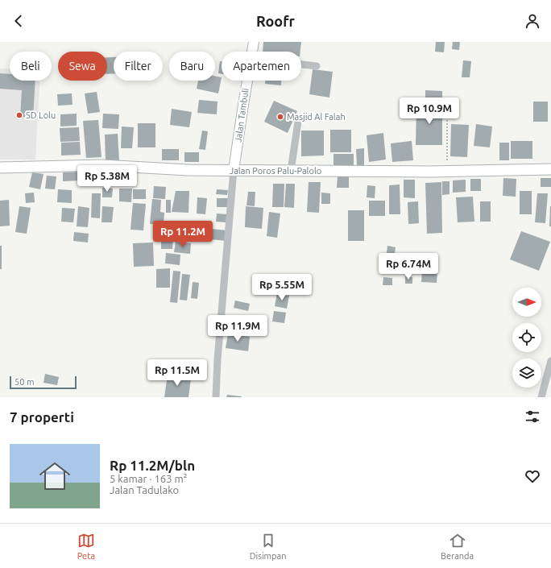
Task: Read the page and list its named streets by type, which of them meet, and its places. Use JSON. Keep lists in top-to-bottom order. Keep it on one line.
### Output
{"streets":{"main road":["Jalan Poros Palu-Palolo"],"street":["Jalan Tambuli"]},"crossings":[["Jalan Tambuli","Jalan Poros Palu-Palolo"]],"places":["SD Lolu","Masjid Al Falah"],"scale_bar":"50 m","north":"right","page":{"header":"Roofr","chip":["Beli","Sewa","Filter","Baru","Apartemen"],"price":["Rp 10.9M","Rp 5.38M","Rp 11.2M","Rp 6.74M","Rp 5.55M","Rp 11.9M","Rp 11.5M"],"scale":"50 m","heading":"7 properti","list":[{"name":"Rp 11.2M/bln","note":"5 kamar · 163 m² · Jalan Tadulako"}],"tabs":["Peta","Disimpan","Beranda"]}}
